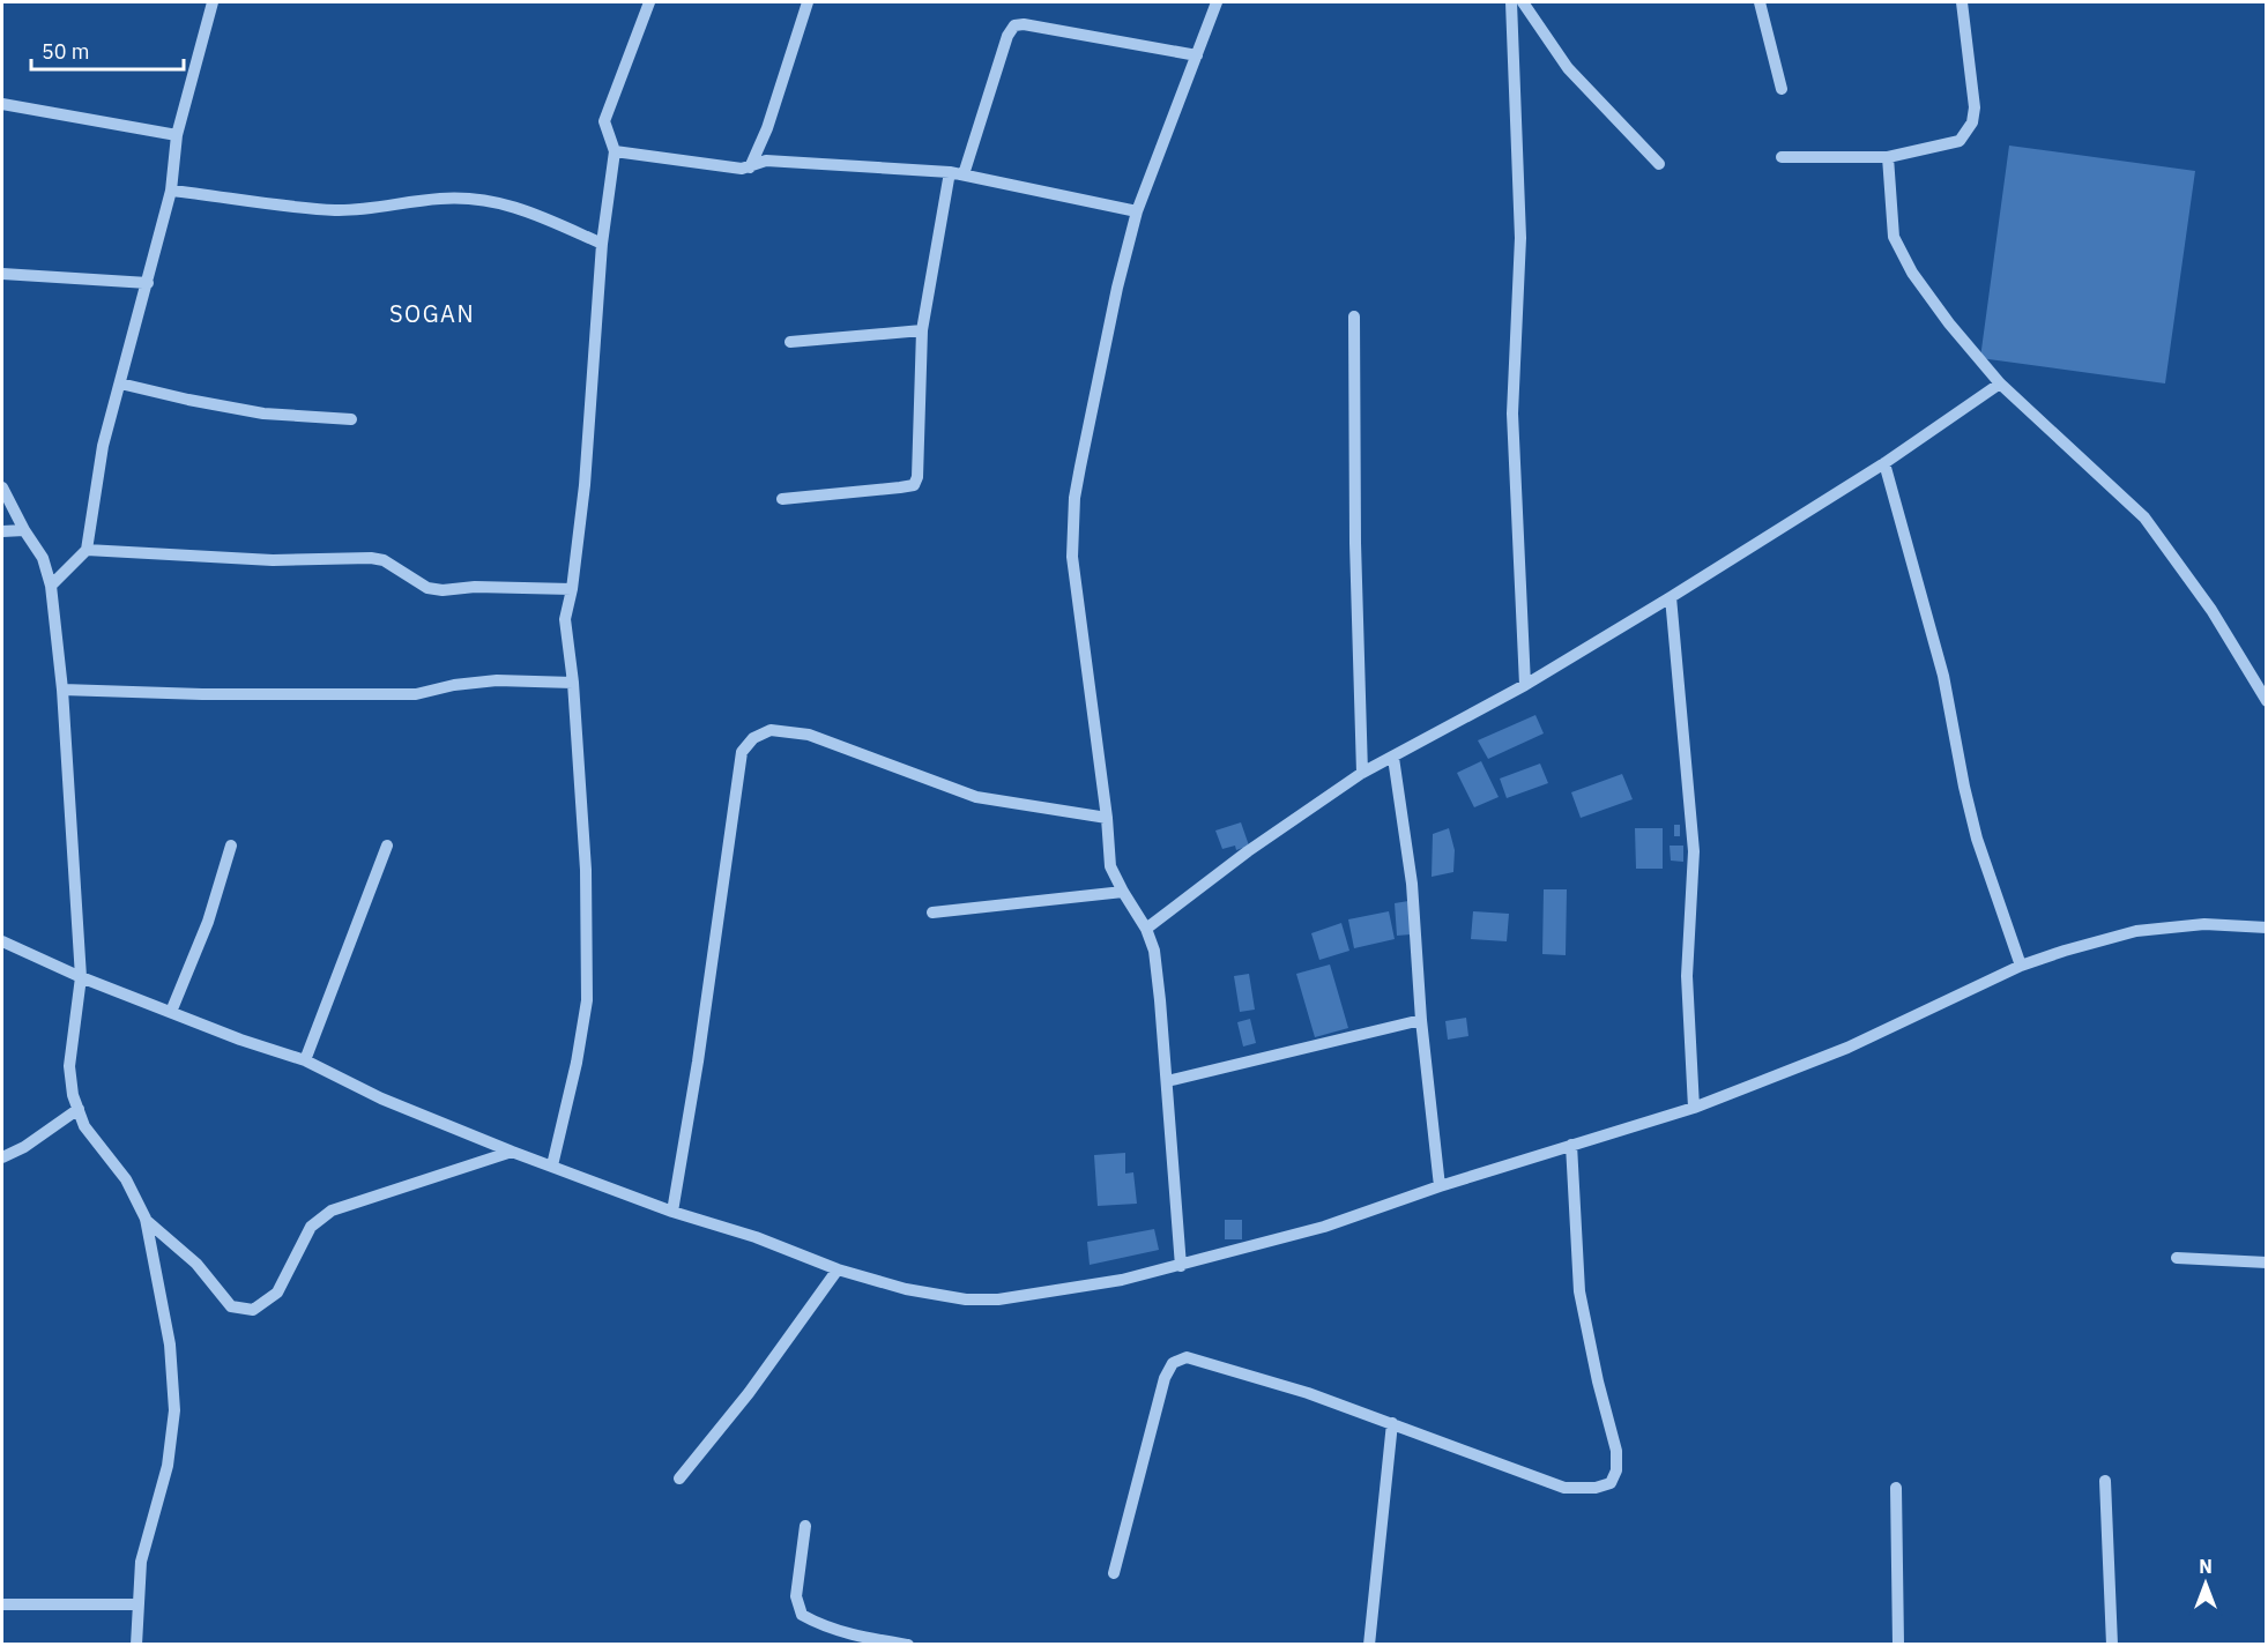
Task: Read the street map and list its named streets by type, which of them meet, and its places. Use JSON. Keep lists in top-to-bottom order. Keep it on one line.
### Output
{"districts":["SOGAN"],"scale_bar":"50 m","north":"top"}
